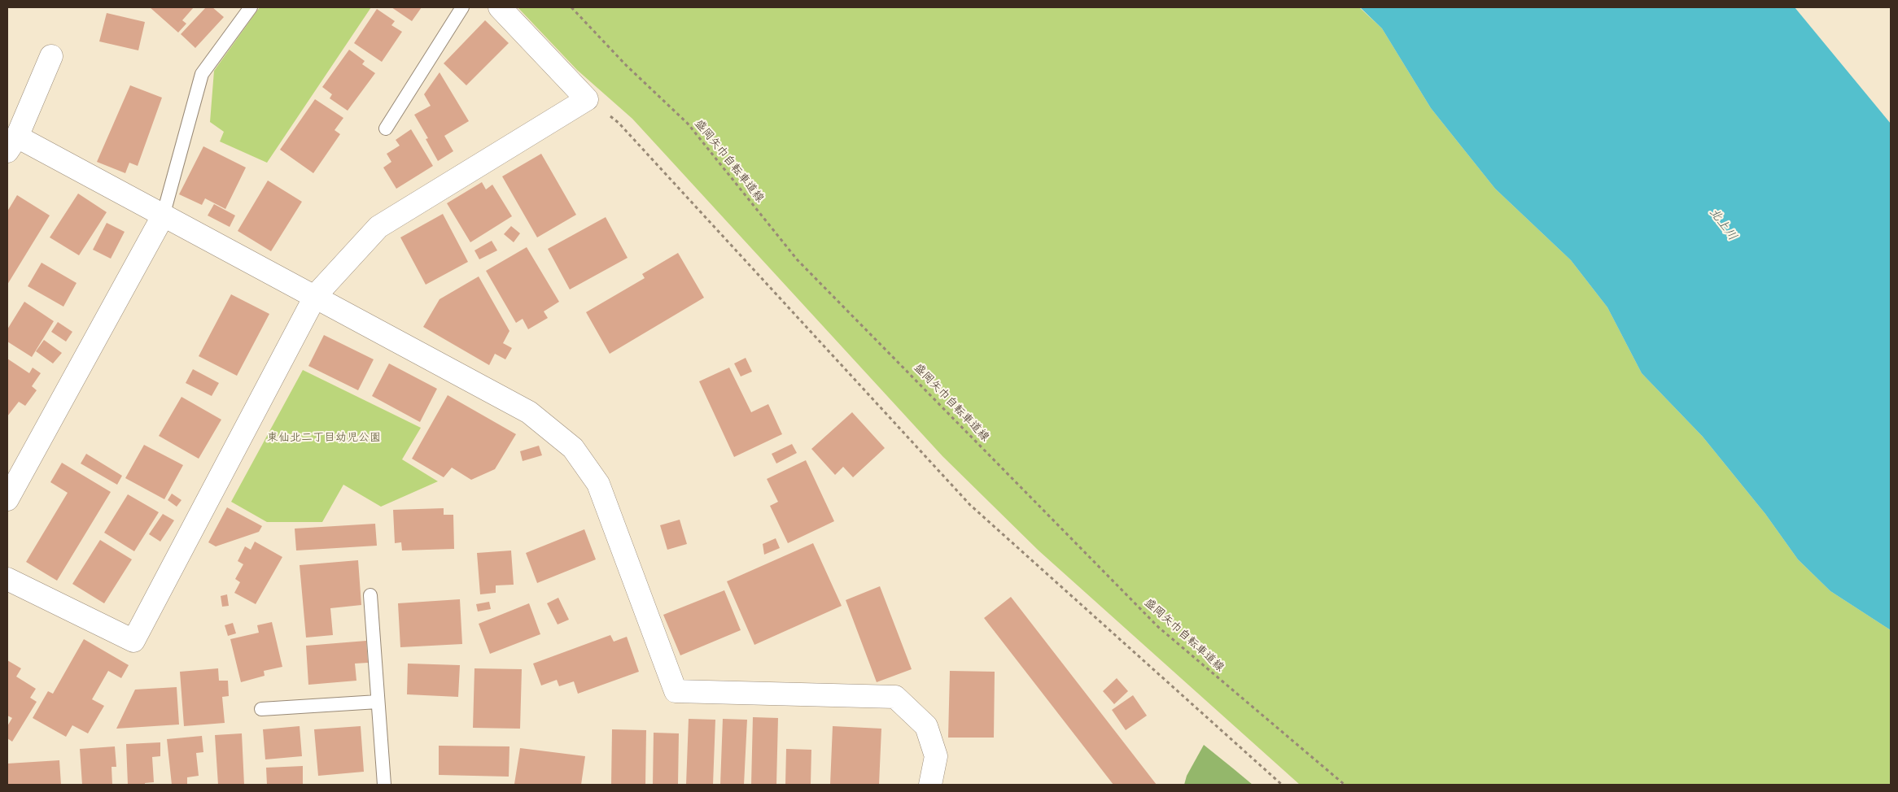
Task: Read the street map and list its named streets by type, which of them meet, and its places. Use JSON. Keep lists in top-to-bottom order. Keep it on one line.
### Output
{"streets":{"path":["盛岡矢巾自転車道線"]},"water":["北上川"],"parks":["東仙北二丁目幼児公園"]}
